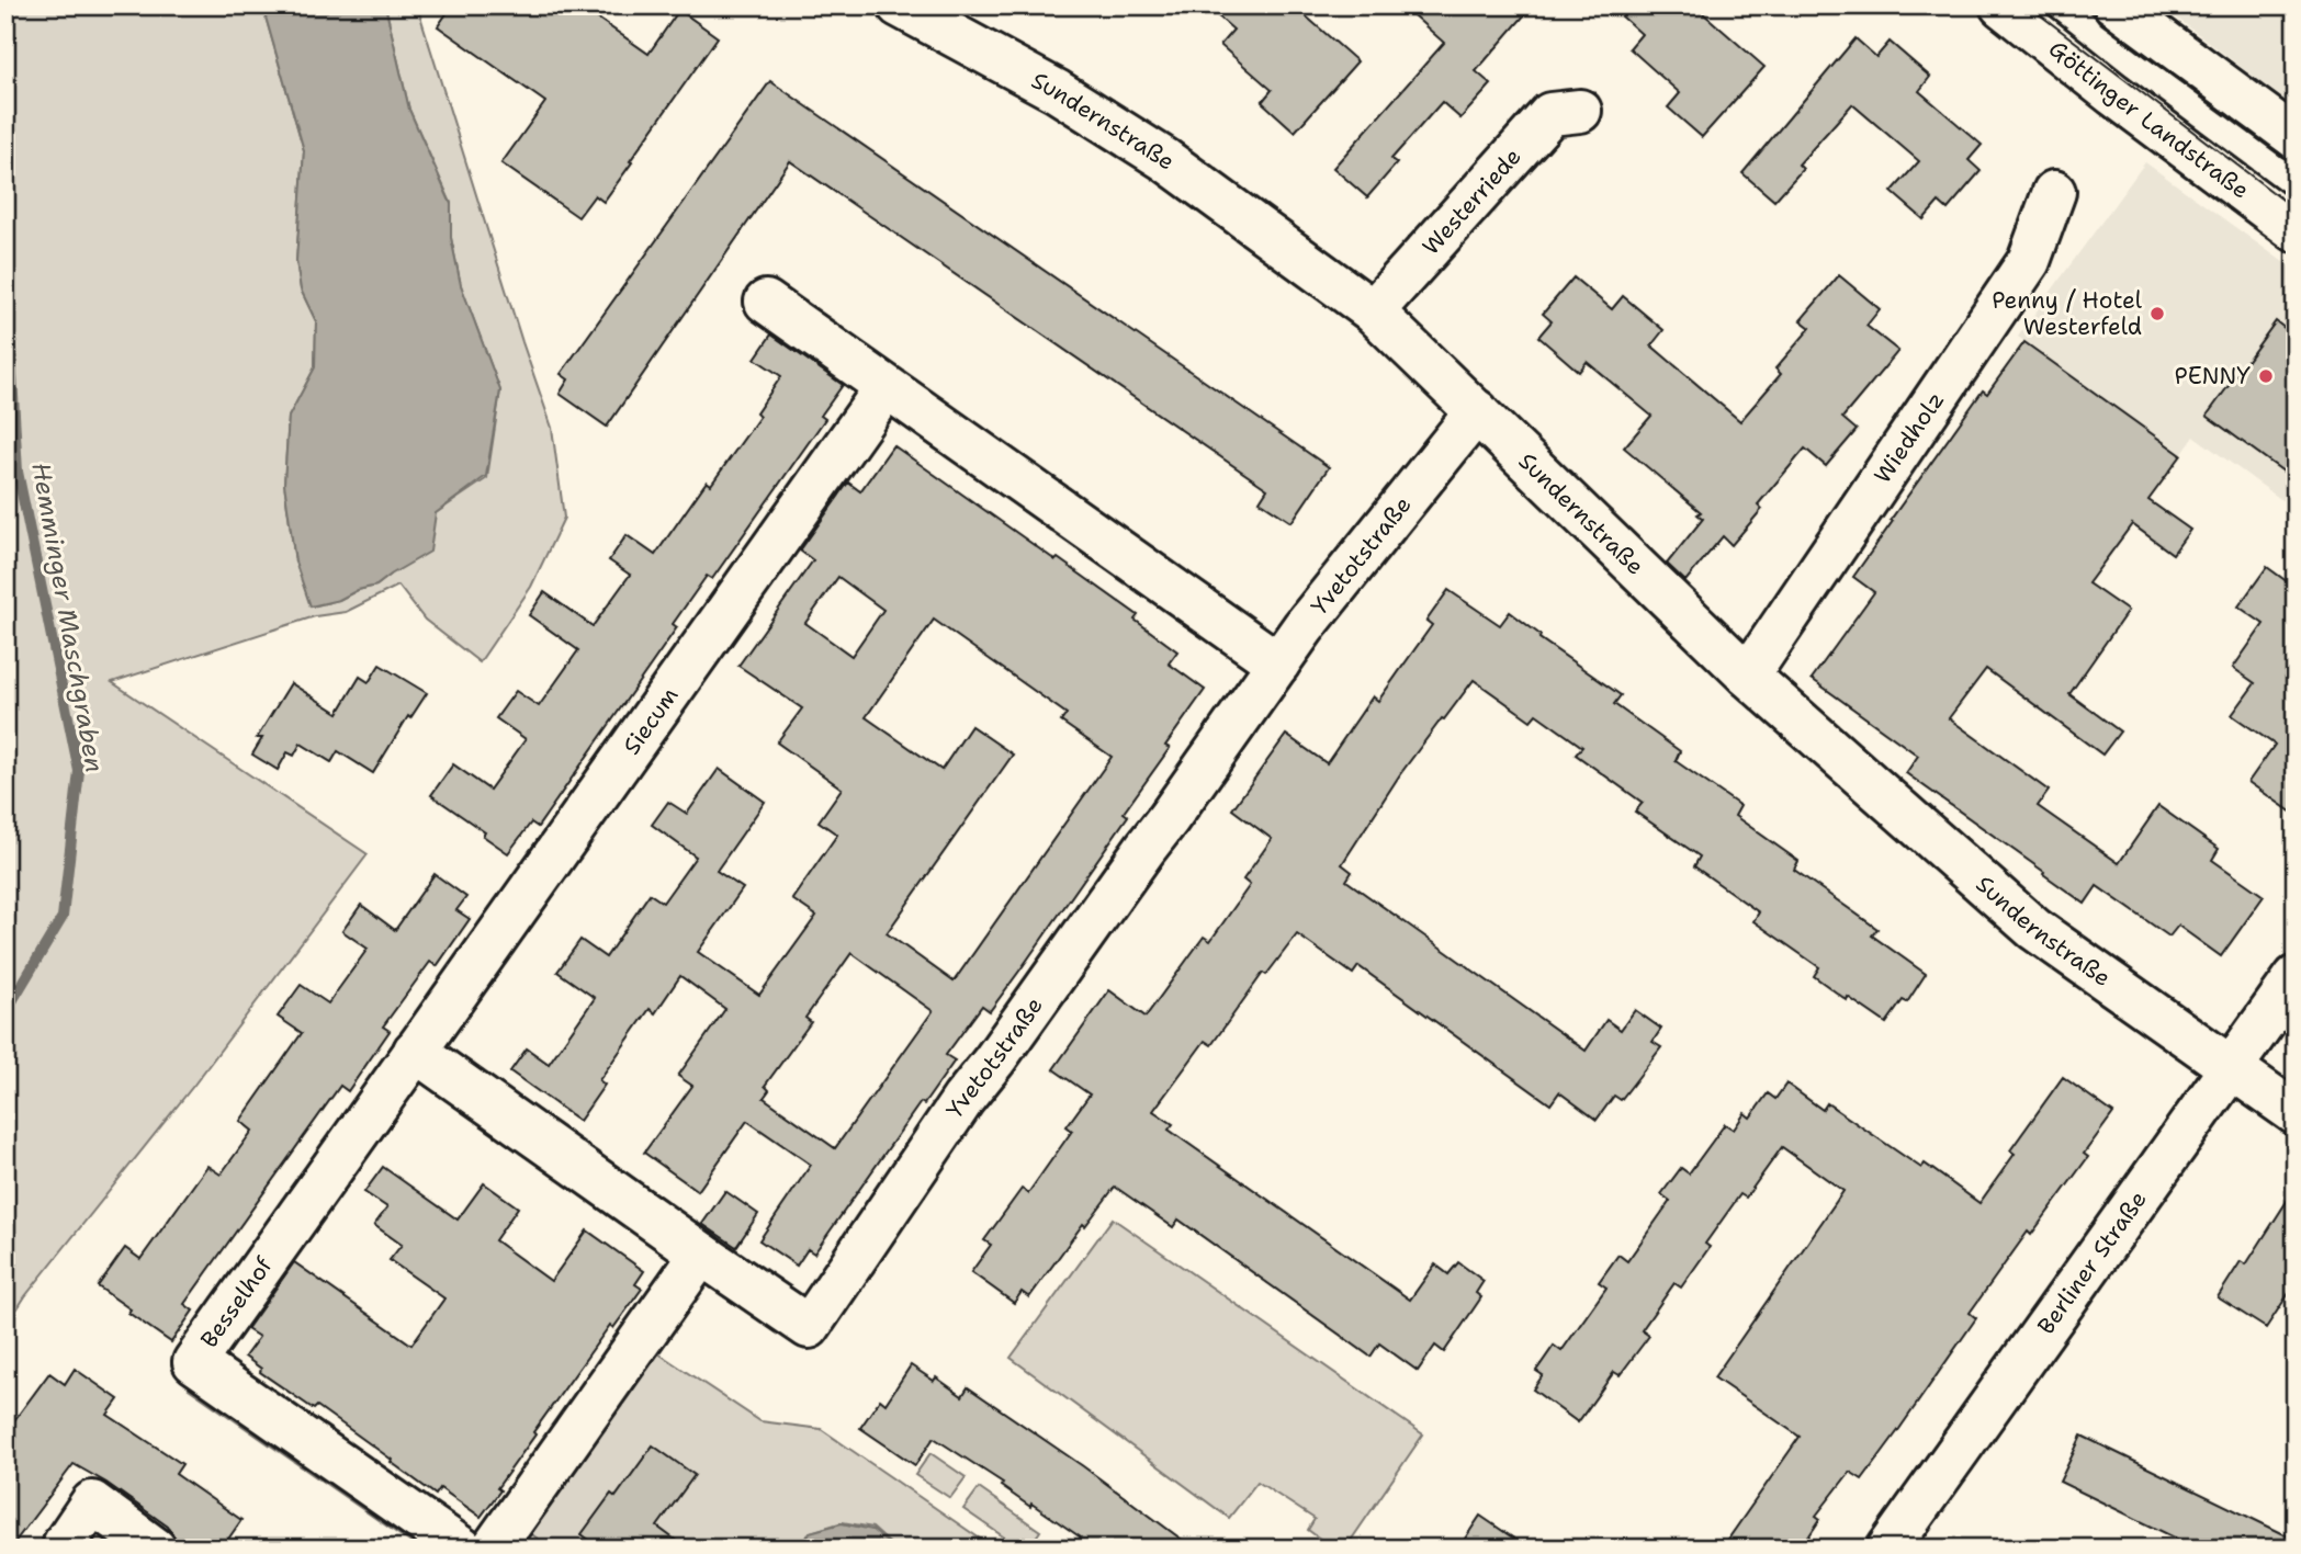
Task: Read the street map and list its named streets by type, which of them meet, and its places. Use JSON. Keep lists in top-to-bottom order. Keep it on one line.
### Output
{"streets":{"street":["Göttinger Landstraße","Sundernstraße","Westerriede","Wiedholz","Yvetotstraße","Siecum","Berliner Straße","Besselhof"]},"crossings":[["Sundernstraße","Westerriede"],["Sundernstraße","Wiedholz"],["Sundernstraße","Yvetotstraße"],["Sundernstraße","Berliner Straße"],["Yvetotstraße","Siecum"],["Yvetotstraße","Besselhof"],["Siecum","Besselhof"]],"water":["Hemminger Maschgraben"],"places":["Penny / Hotel Westerfeld","PENNY"]}
